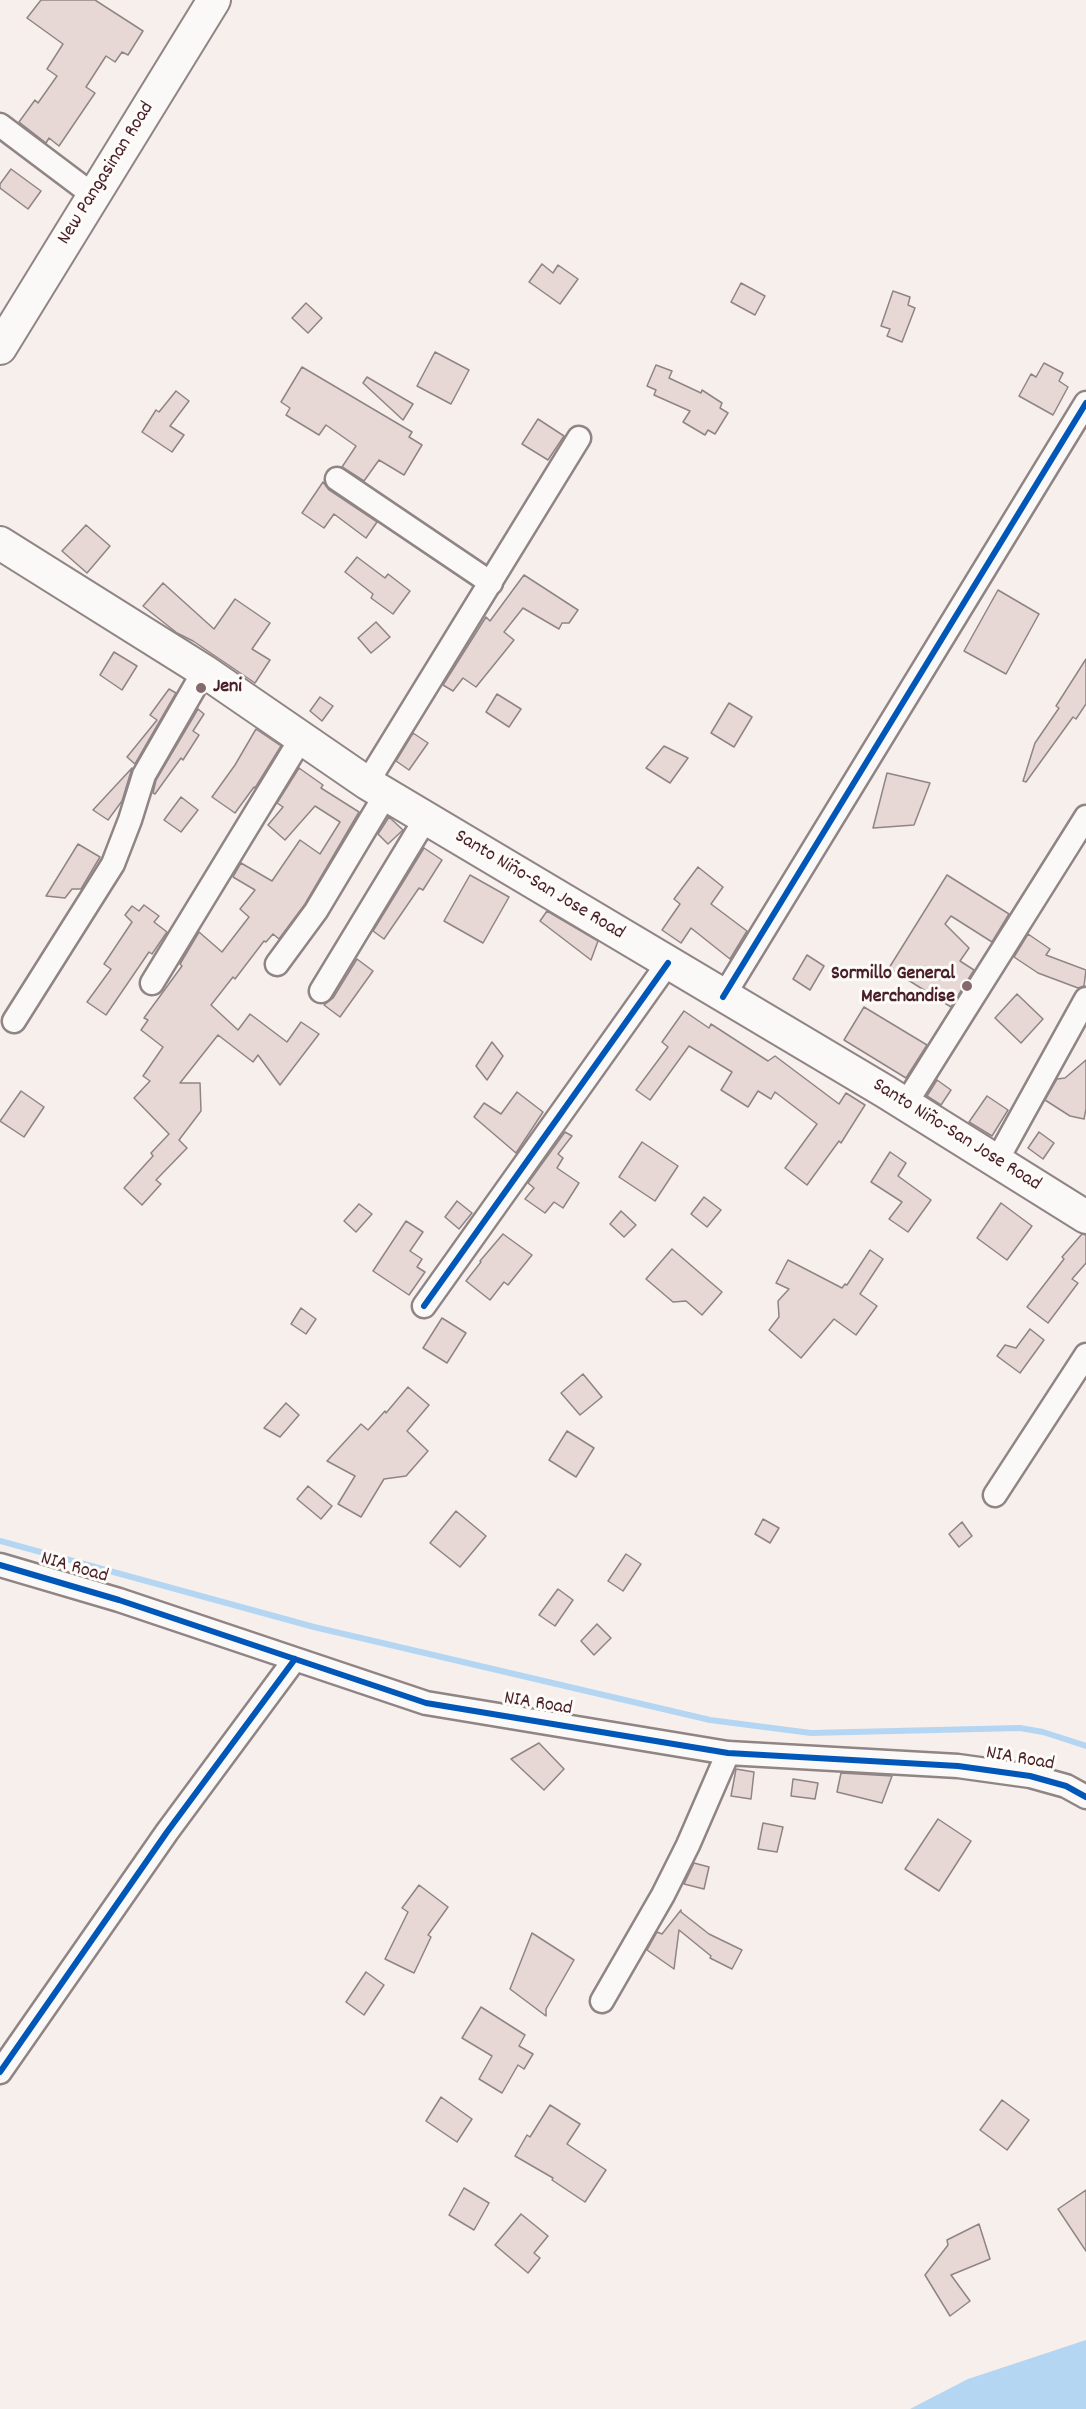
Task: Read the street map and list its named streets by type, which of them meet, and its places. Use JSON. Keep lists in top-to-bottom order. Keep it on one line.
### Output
{"streets":{"main road":["New Pangasinan Road","Santo Niño-San Jose Road"],"street":["NIA Road"]},"places":["Jeni","Sormillo General Merchandise"]}
